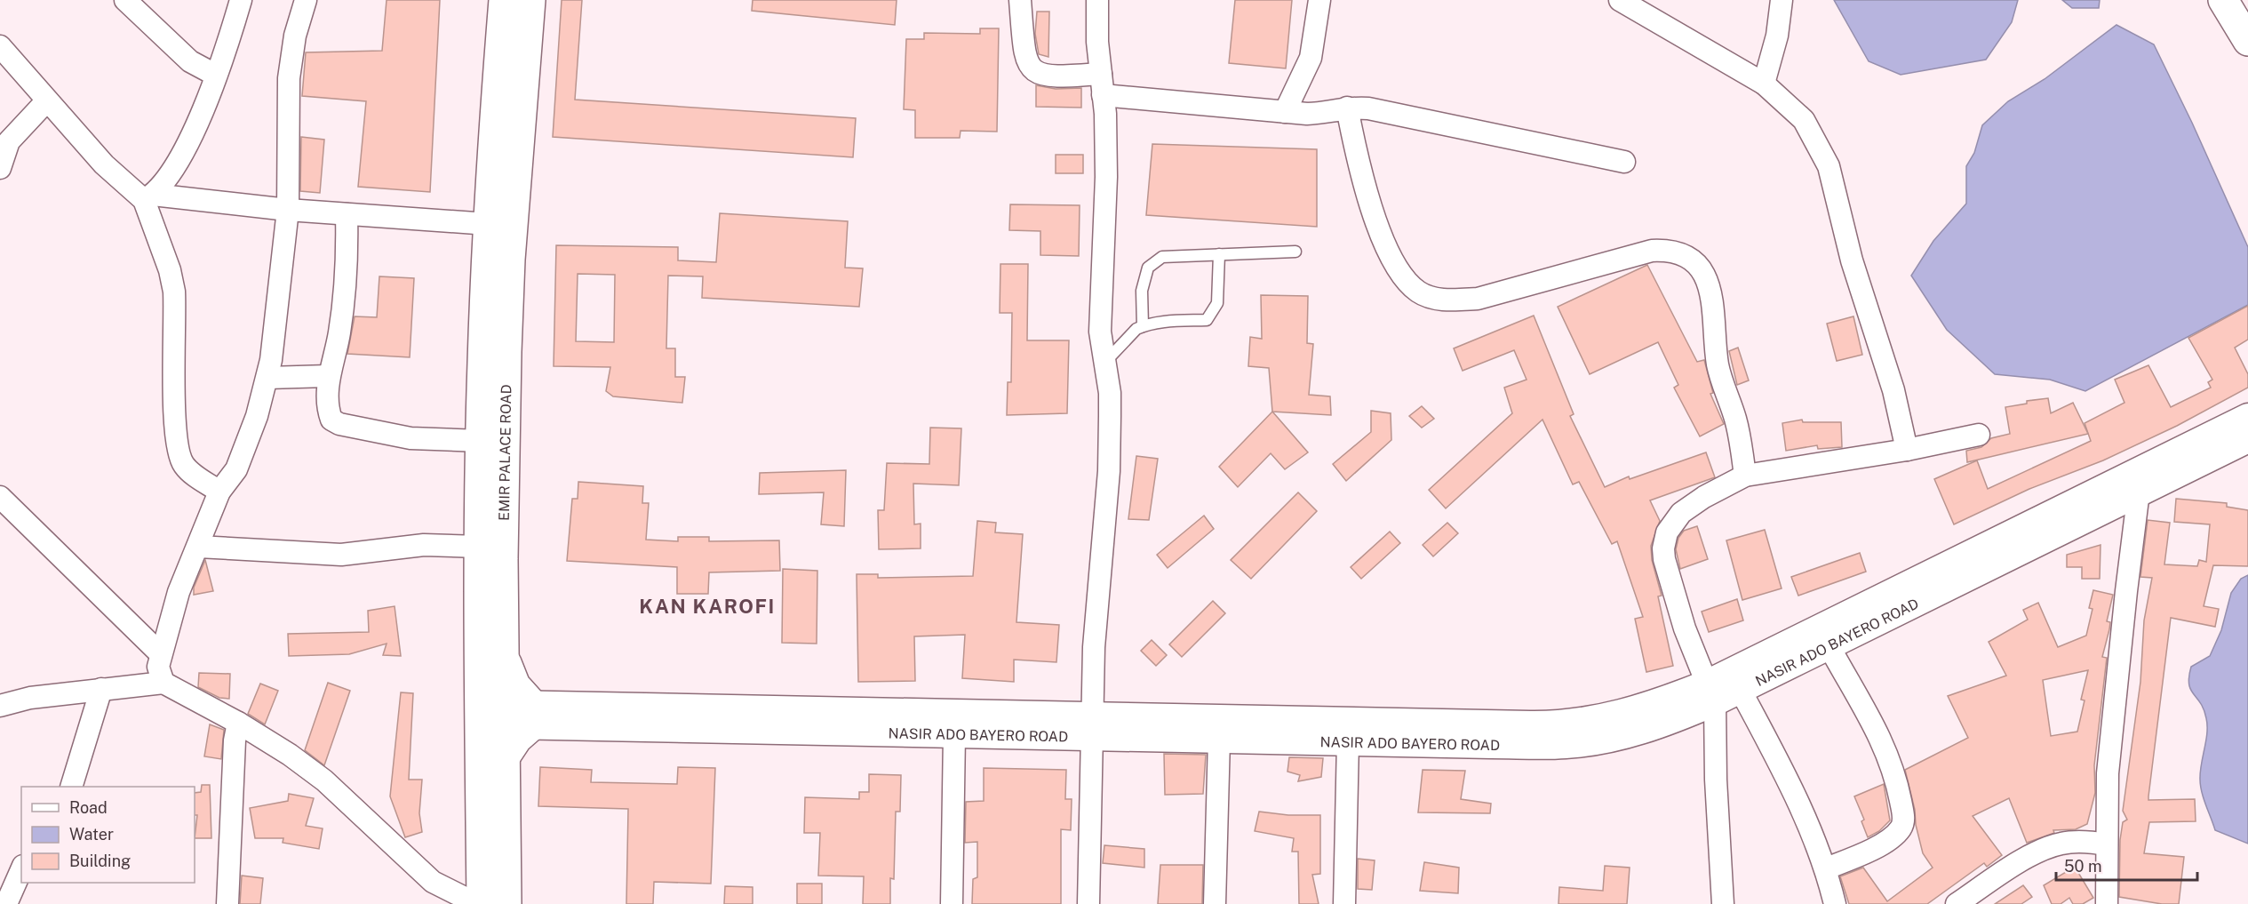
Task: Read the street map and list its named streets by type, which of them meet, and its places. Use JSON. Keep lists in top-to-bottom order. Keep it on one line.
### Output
{"streets":{"main road":["EMIR PALACE ROAD"],"street":["NASIR ADO BAYERO ROAD"]},"crossings":[["EMIR PALACE ROAD","NASIR ADO BAYERO ROAD"]],"districts":["KAN KAROFI"],"legend":["Road","Water","Building"],"scale_bar":"50 m"}
